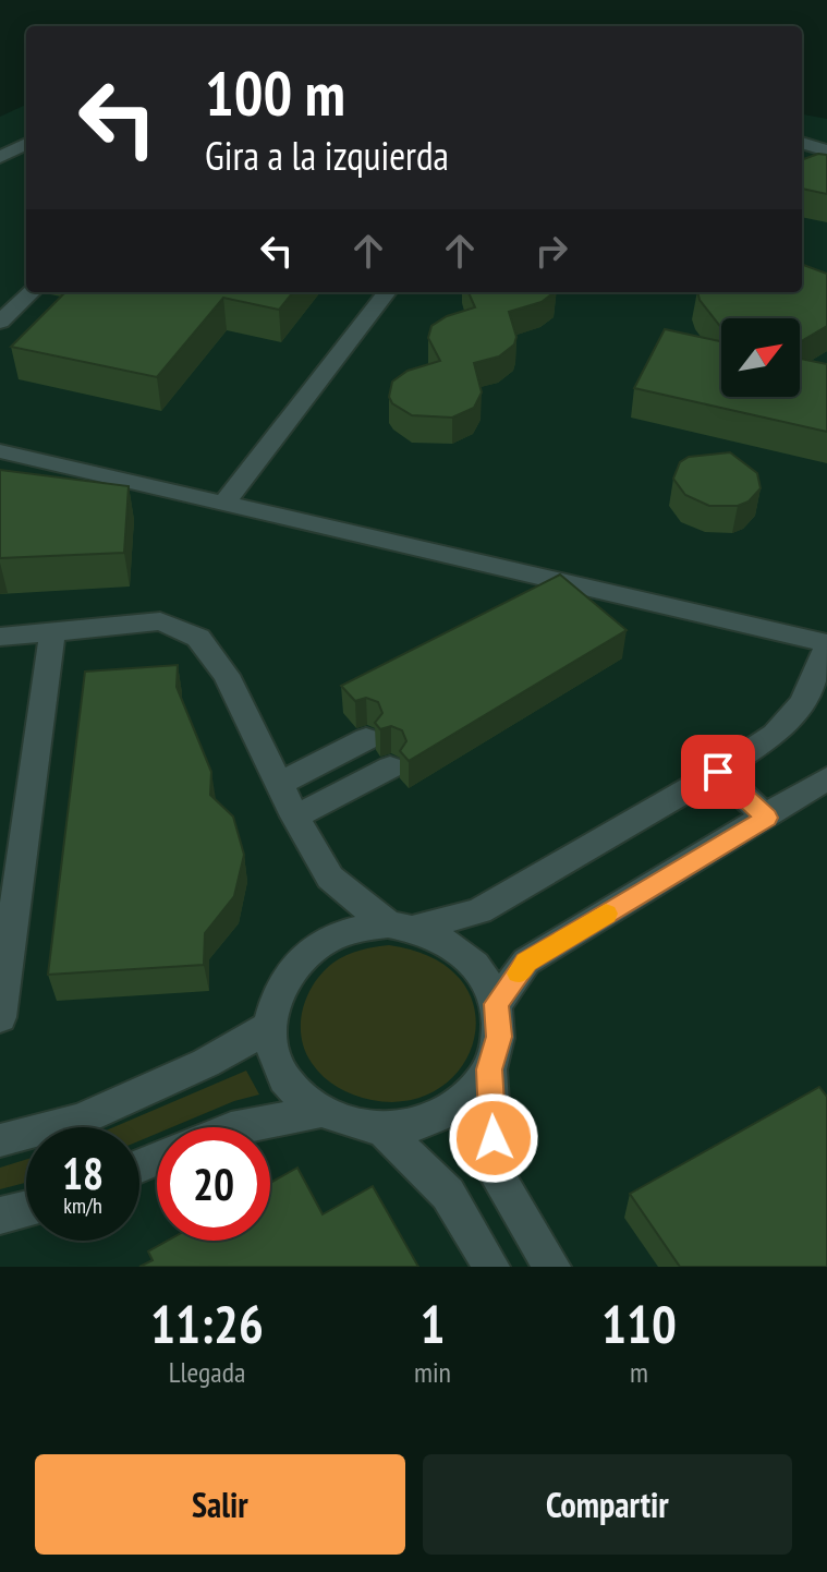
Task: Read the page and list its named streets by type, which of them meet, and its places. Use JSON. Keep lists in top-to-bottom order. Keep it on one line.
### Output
{"north":"top right","page":{"turn":["100 m","Gira a la izquierda"],"speed":"18 km/h","limit":"20","eta":["11:26","Llegada","1","min","110","m"],"buttons":["Salir","Compartir"]}}
